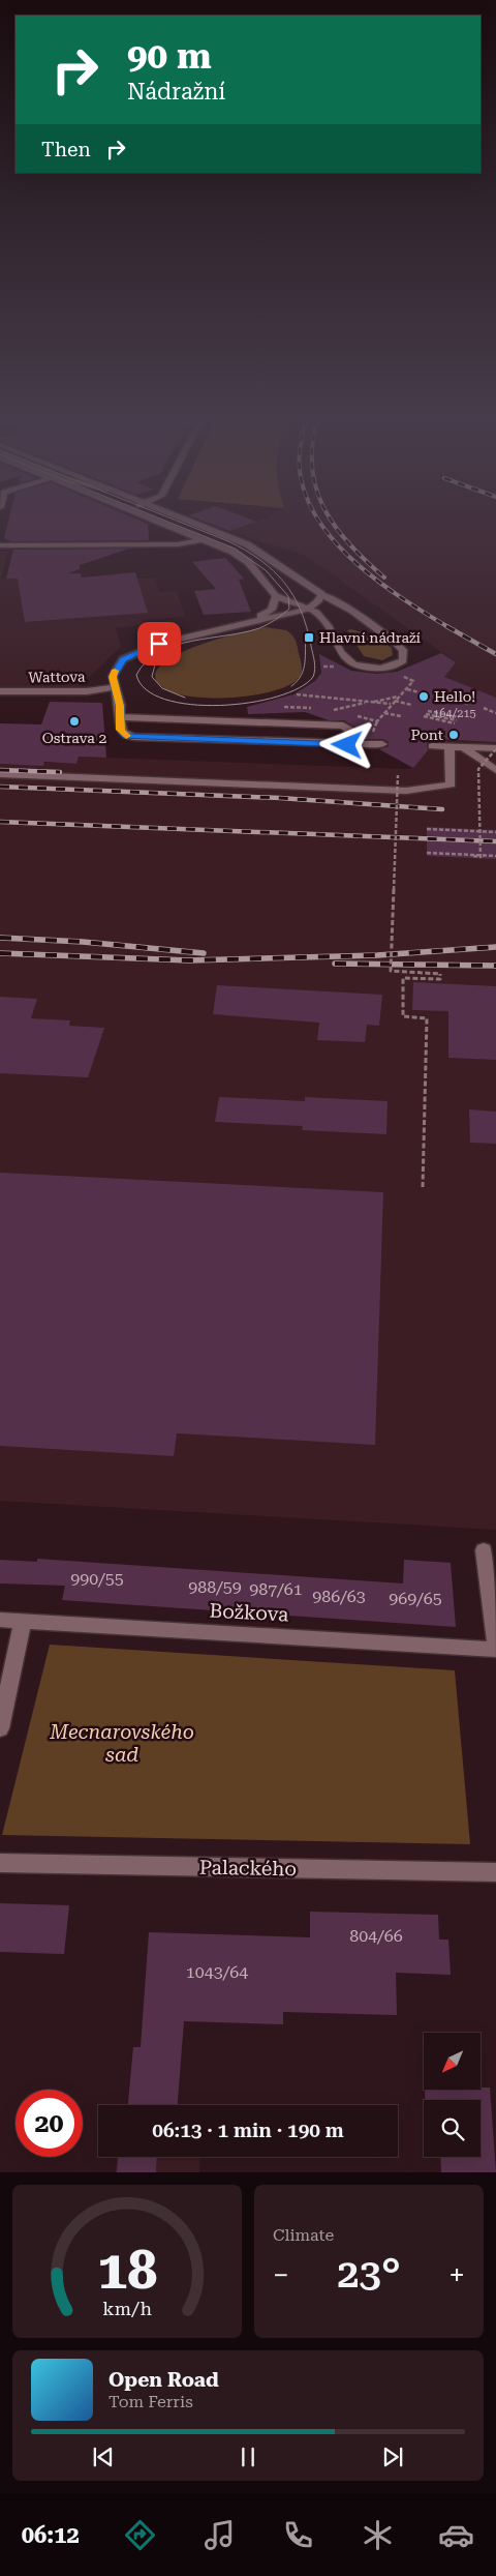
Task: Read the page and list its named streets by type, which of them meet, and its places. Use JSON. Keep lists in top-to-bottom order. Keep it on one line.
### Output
{"streets":{"street":["Wattova","Božkova","Palackého"]},"parks":["Mecnarovského sad"],"places":{"transit":["Hlavní nádraží"],"other":["Hello!","Ostrava 2","Pont"]},"house_numbers":["164/215","990/55","988/59","987/61","986/63","969/65","804/66","1043/64"],"north":"bottom left","page":{"turn":["90 m","Nádražní"],"then":"Then","limit":"20","trip":"06:13 · 1 min · 190 m","tile":"Climate","heat":["−","23°","+"],"song":["Open Road","Tom Ferris"],"tabs":"06:12","gauge":["18","km/h"]}}
